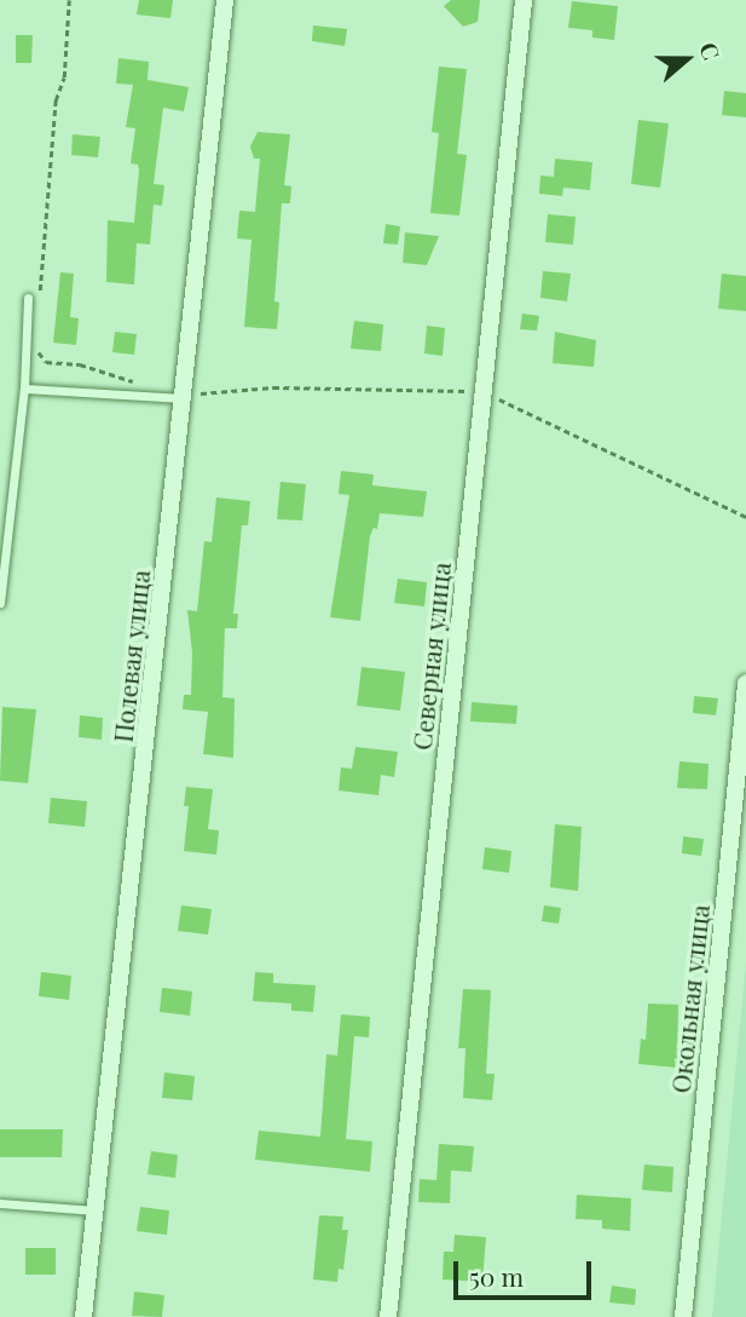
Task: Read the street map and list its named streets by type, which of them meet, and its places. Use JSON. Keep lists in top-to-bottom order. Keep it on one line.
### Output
{"streets":{"street":["Полевая улица","Северная улица","Окольная улица"]},"scale_bar":"50 m","north":"right"}
